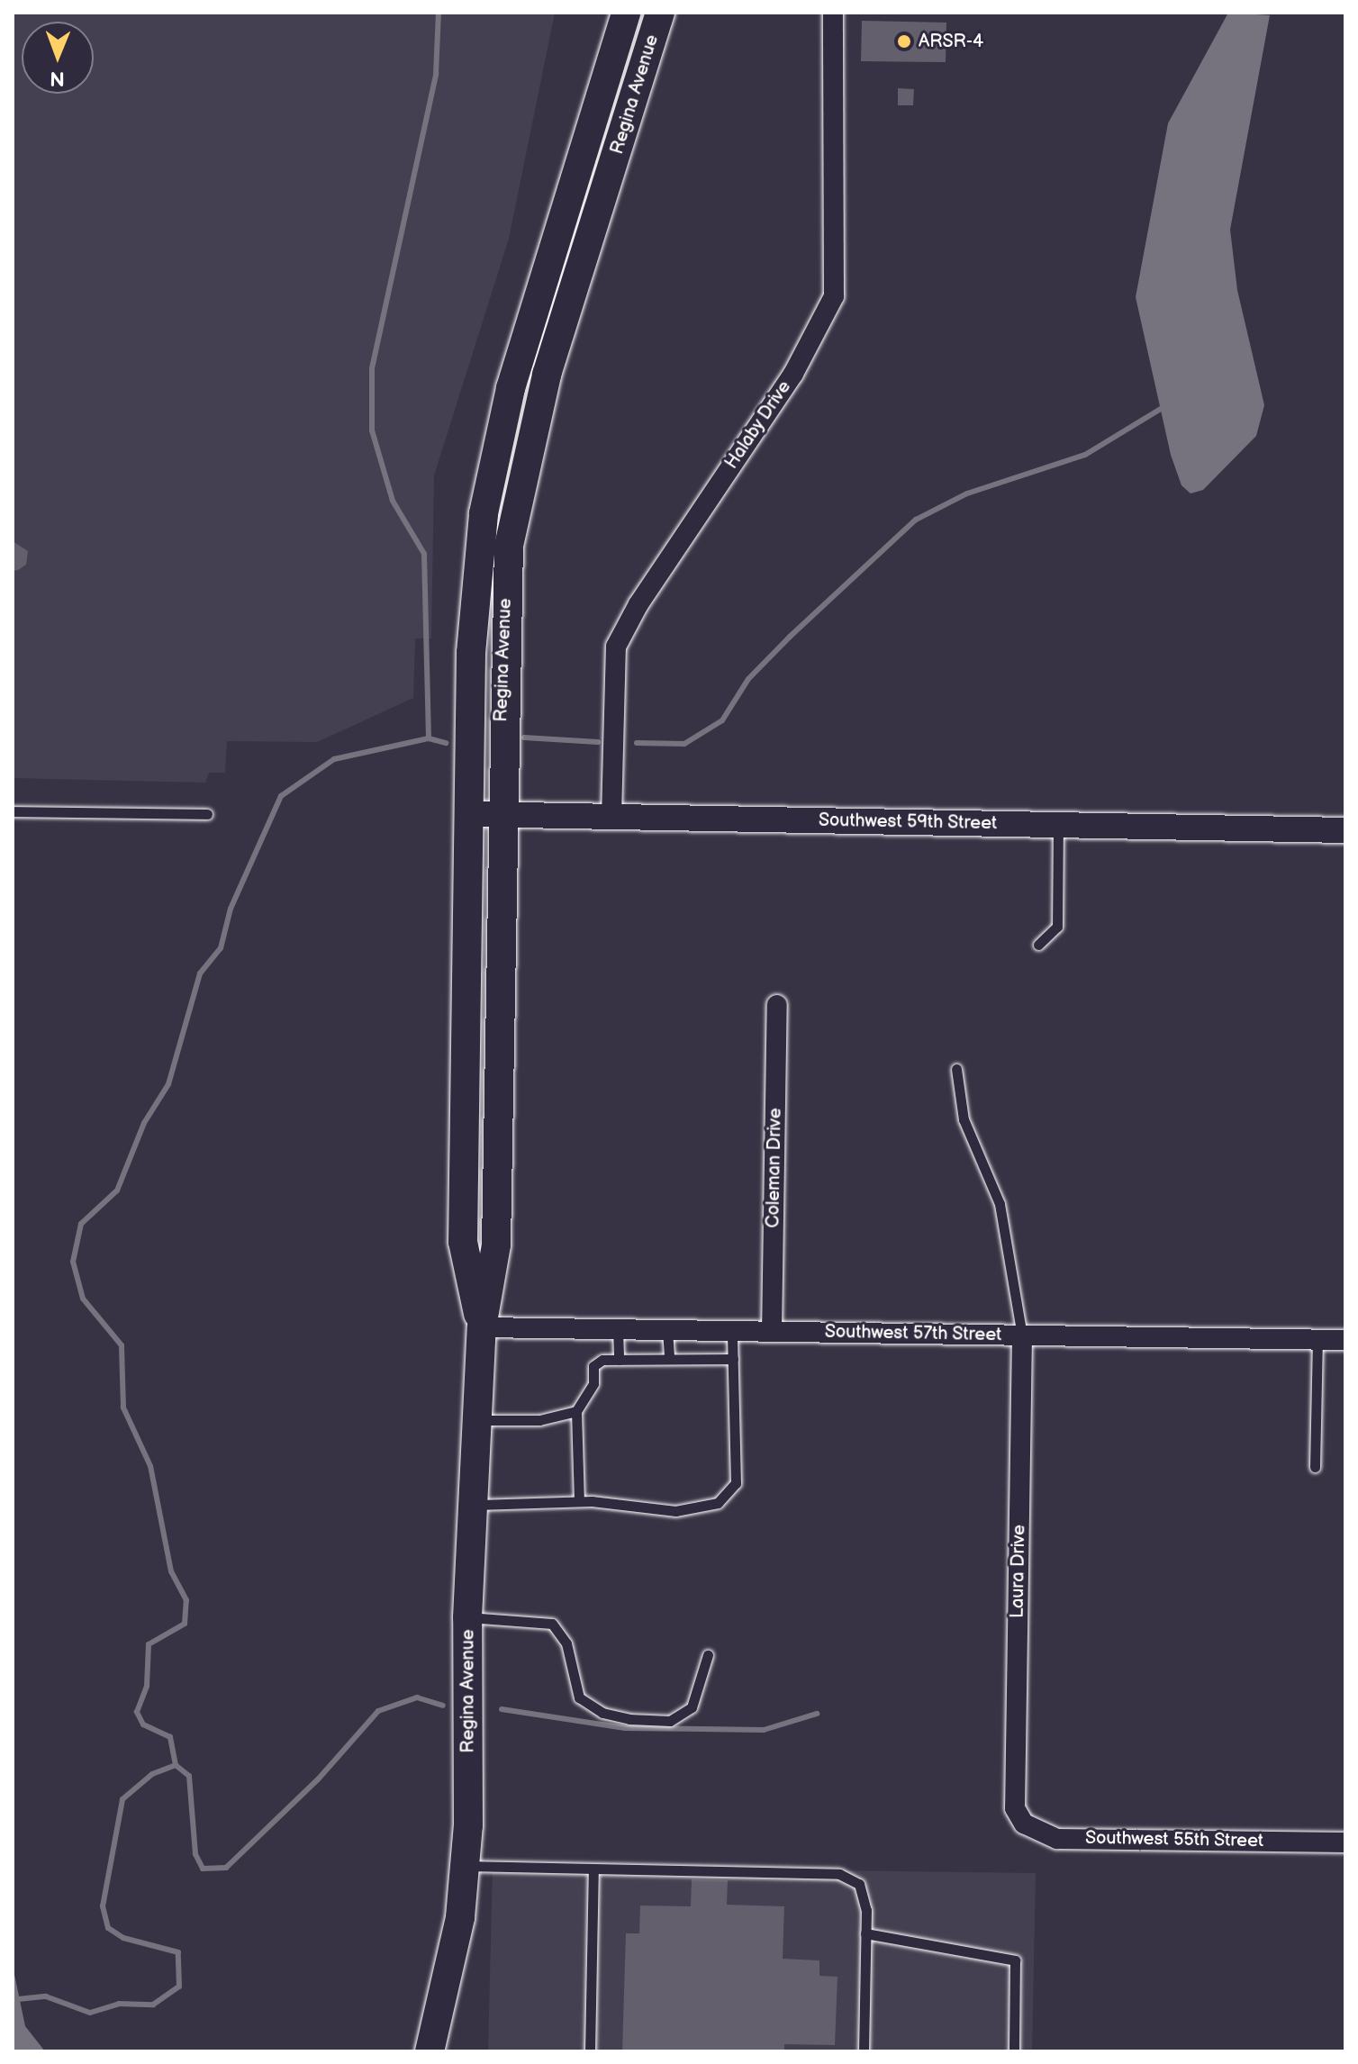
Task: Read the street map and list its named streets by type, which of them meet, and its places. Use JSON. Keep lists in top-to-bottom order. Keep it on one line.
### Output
{"streets":{"main road":["Regina Avenue"],"street":["Halaby Drive","Southwest 59th Street","Coleman Drive","Southwest 57th Street","Laura Drive","Southwest 55th Street"]},"crossings":[["Regina Avenue","Southwest 59th Street"],["Regina Avenue","Southwest 57th Street"],["Halaby Drive","Southwest 59th Street"],["Coleman Drive","Southwest 57th Street"],["Southwest 57th Street","Laura Drive"],["Laura Drive","Southwest 55th Street"]],"places":["ARSR-4"],"north":"bottom"}
